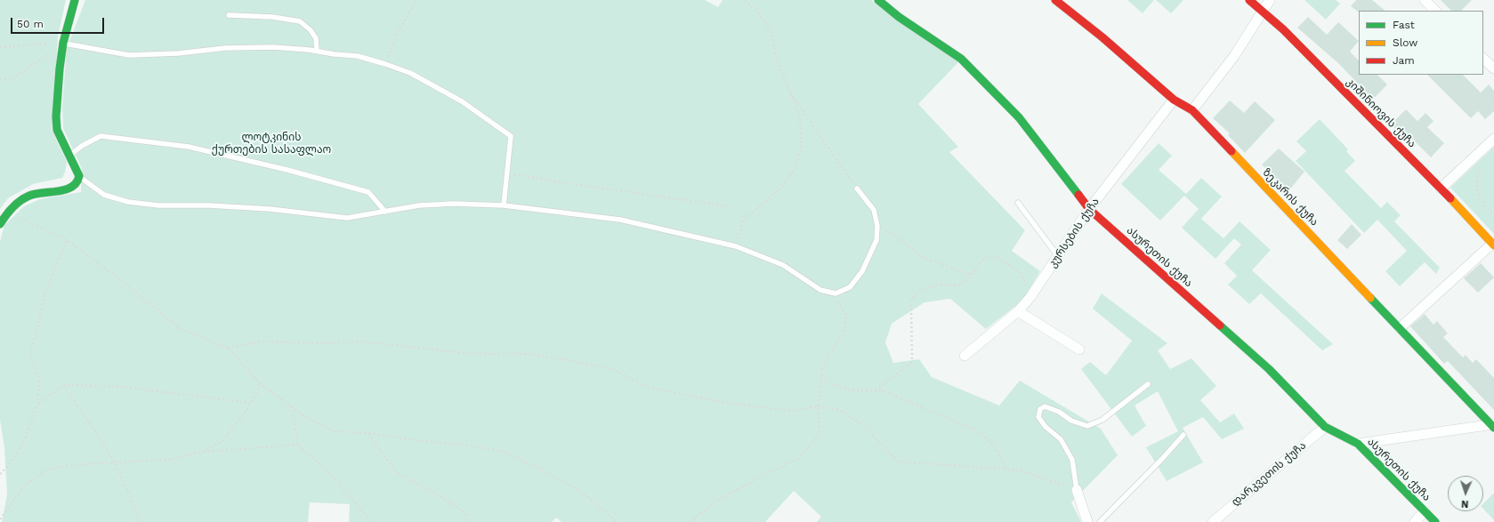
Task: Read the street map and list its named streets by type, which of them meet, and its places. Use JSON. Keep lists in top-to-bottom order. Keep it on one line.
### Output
{"streets":{"street":["კიშინიოვის ქუჩა","ზეკარის ქუჩა","კურსების ქუჩა","ასურეთის ქუჩა","დარკვეთის ქუჩა"]},"crossings":[["ზეკარის ქუჩა","კურსების ქუჩა"],["კურსების ქუჩა","ასურეთის ქუჩა"],["ასურეთის ქუჩა","დარკვეთის ქუჩა"]],"parks":["ლოტკინის ქურთების სასაფლაო"],"legend":["Fast","Slow","Jam"],"scale_bar":"50 m","north":"bottom"}
